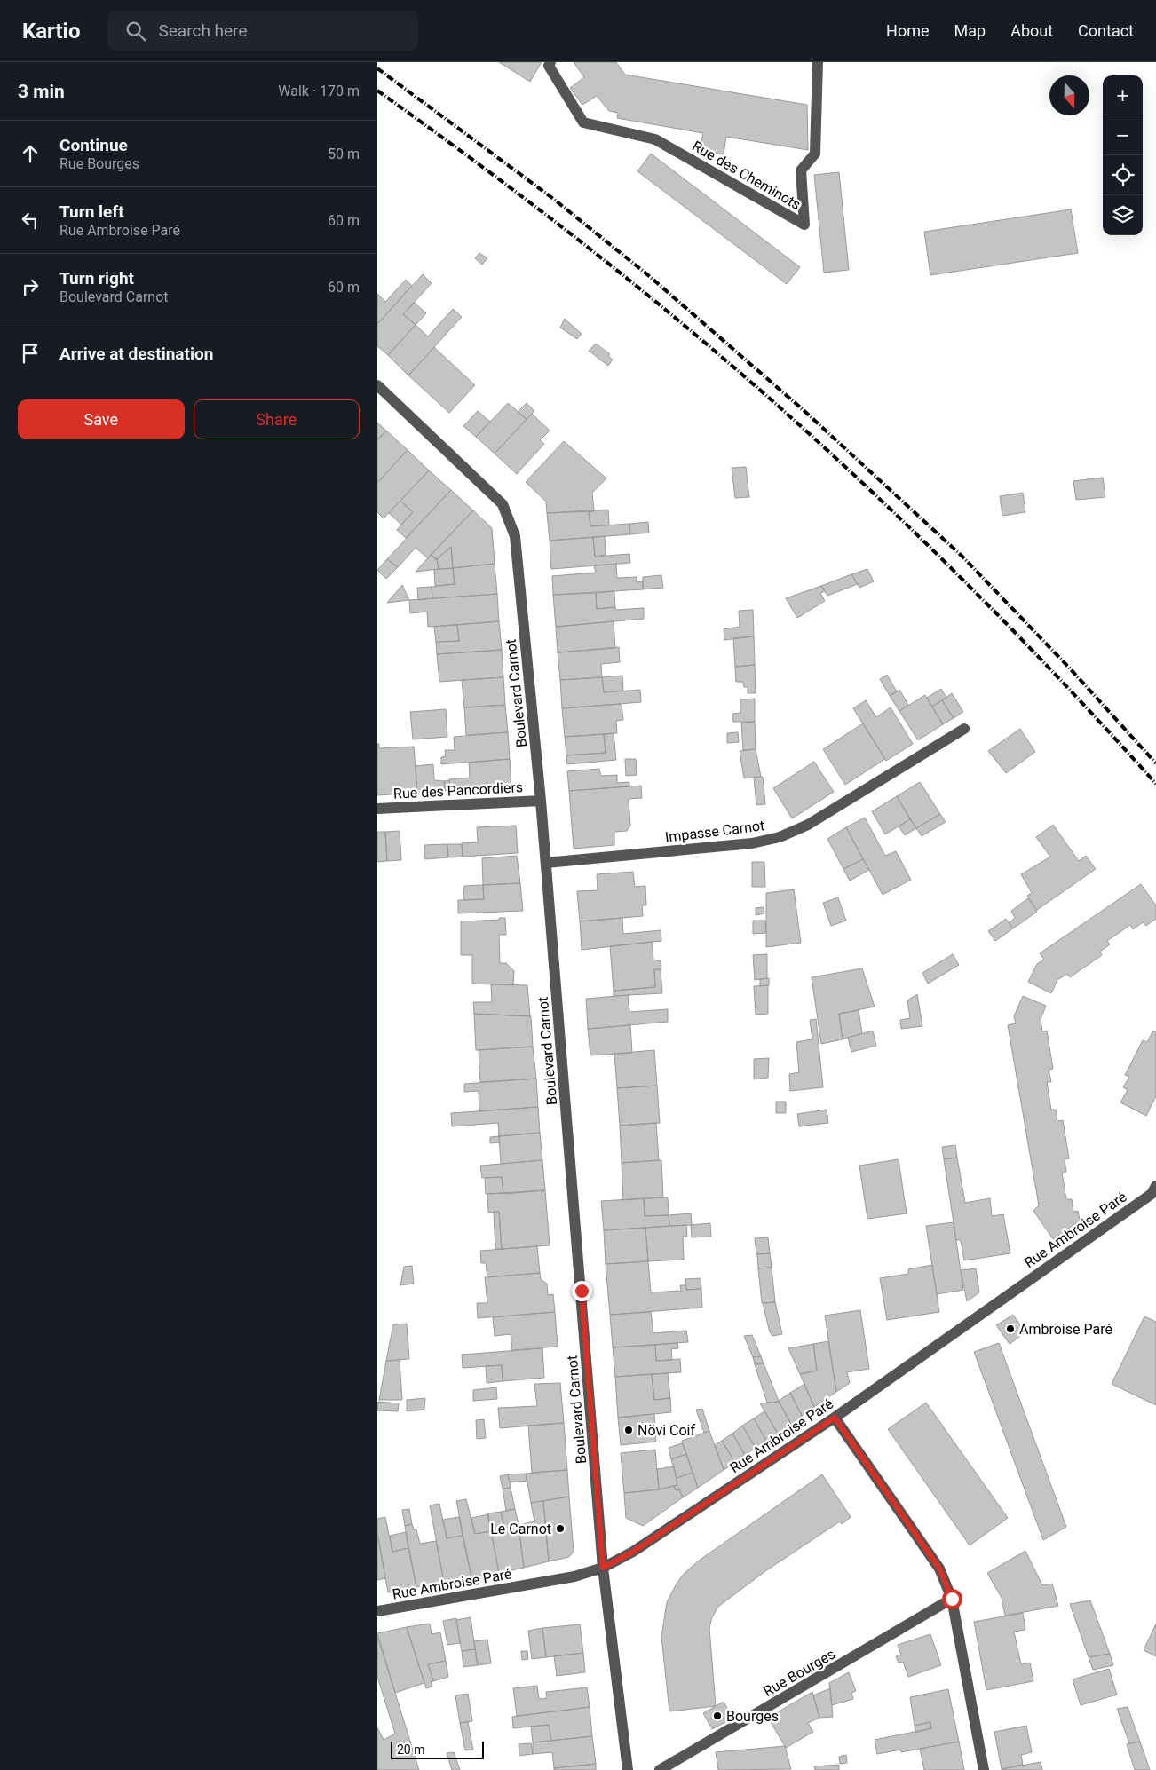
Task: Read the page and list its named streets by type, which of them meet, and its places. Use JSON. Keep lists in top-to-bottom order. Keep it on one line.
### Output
{"streets":{"street":["Rue des Cheminots","Boulevard Carnot","Rue des Pancordiers","Impasse Carnot","Rue Ambroise Paré","Rue Bourges"]},"crossings":[["Boulevard Carnot","Rue des Pancordiers"],["Boulevard Carnot","Impasse Carnot"],["Boulevard Carnot","Rue Ambroise Paré"]],"places":["Ambroise Paré","Növi Coif","Le Carnot","Bourges"],"scale_bar":"20 m","north":"bottom","page":{"header":"Kartio","search":"Search here","nav":["Home","Map","About","Contact"],"heading":["3 min","Walk · 170 m"],"map_buttons":["+","−"],"list":[["Continue","Rue Bourges","50 m"],["Turn left","Rue Ambroise Paré","60 m"],["Turn right","Boulevard Carnot","60 m"],"Arrive at destination"],"buttons":["Save","Share"],"scale":"20 m"}}
